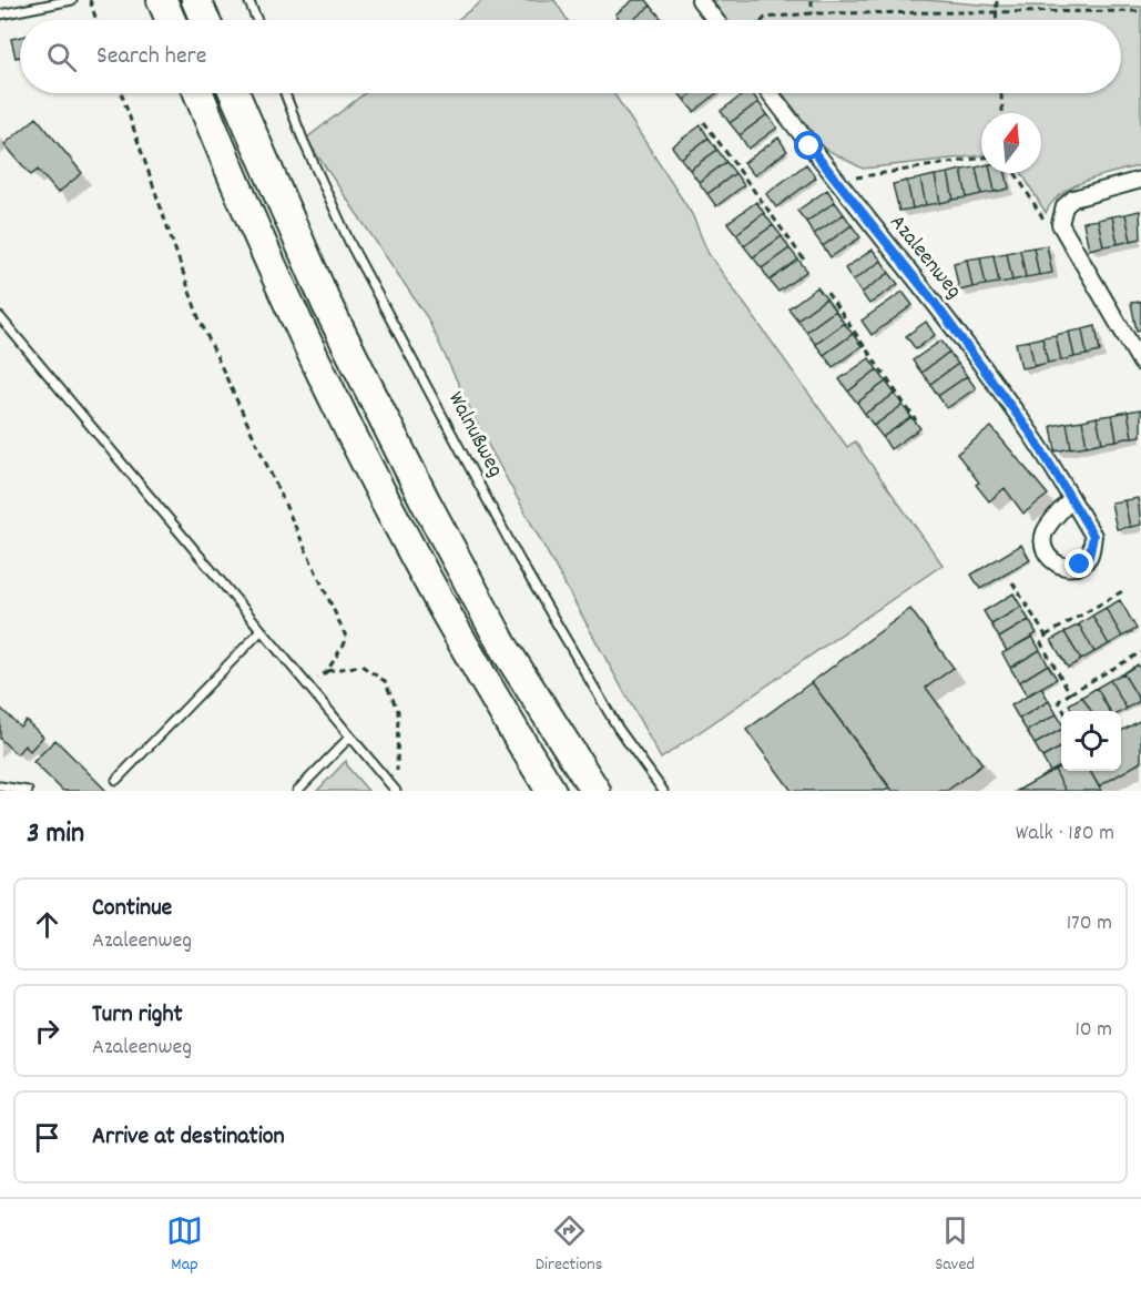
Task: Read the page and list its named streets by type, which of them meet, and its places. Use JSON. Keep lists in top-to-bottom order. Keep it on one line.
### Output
{"streets":{"street":["Azaleenweg"],"lane":["Walnußweg"]},"north":"top","page":{"search":"Search here","heading":["3 min","Walk · 180 m"],"list":[["Continue","Azaleenweg","170 m"],["Turn right","Azaleenweg","10 m"],"Arrive at destination"],"nav":["Map","Directions","Saved"]}}
